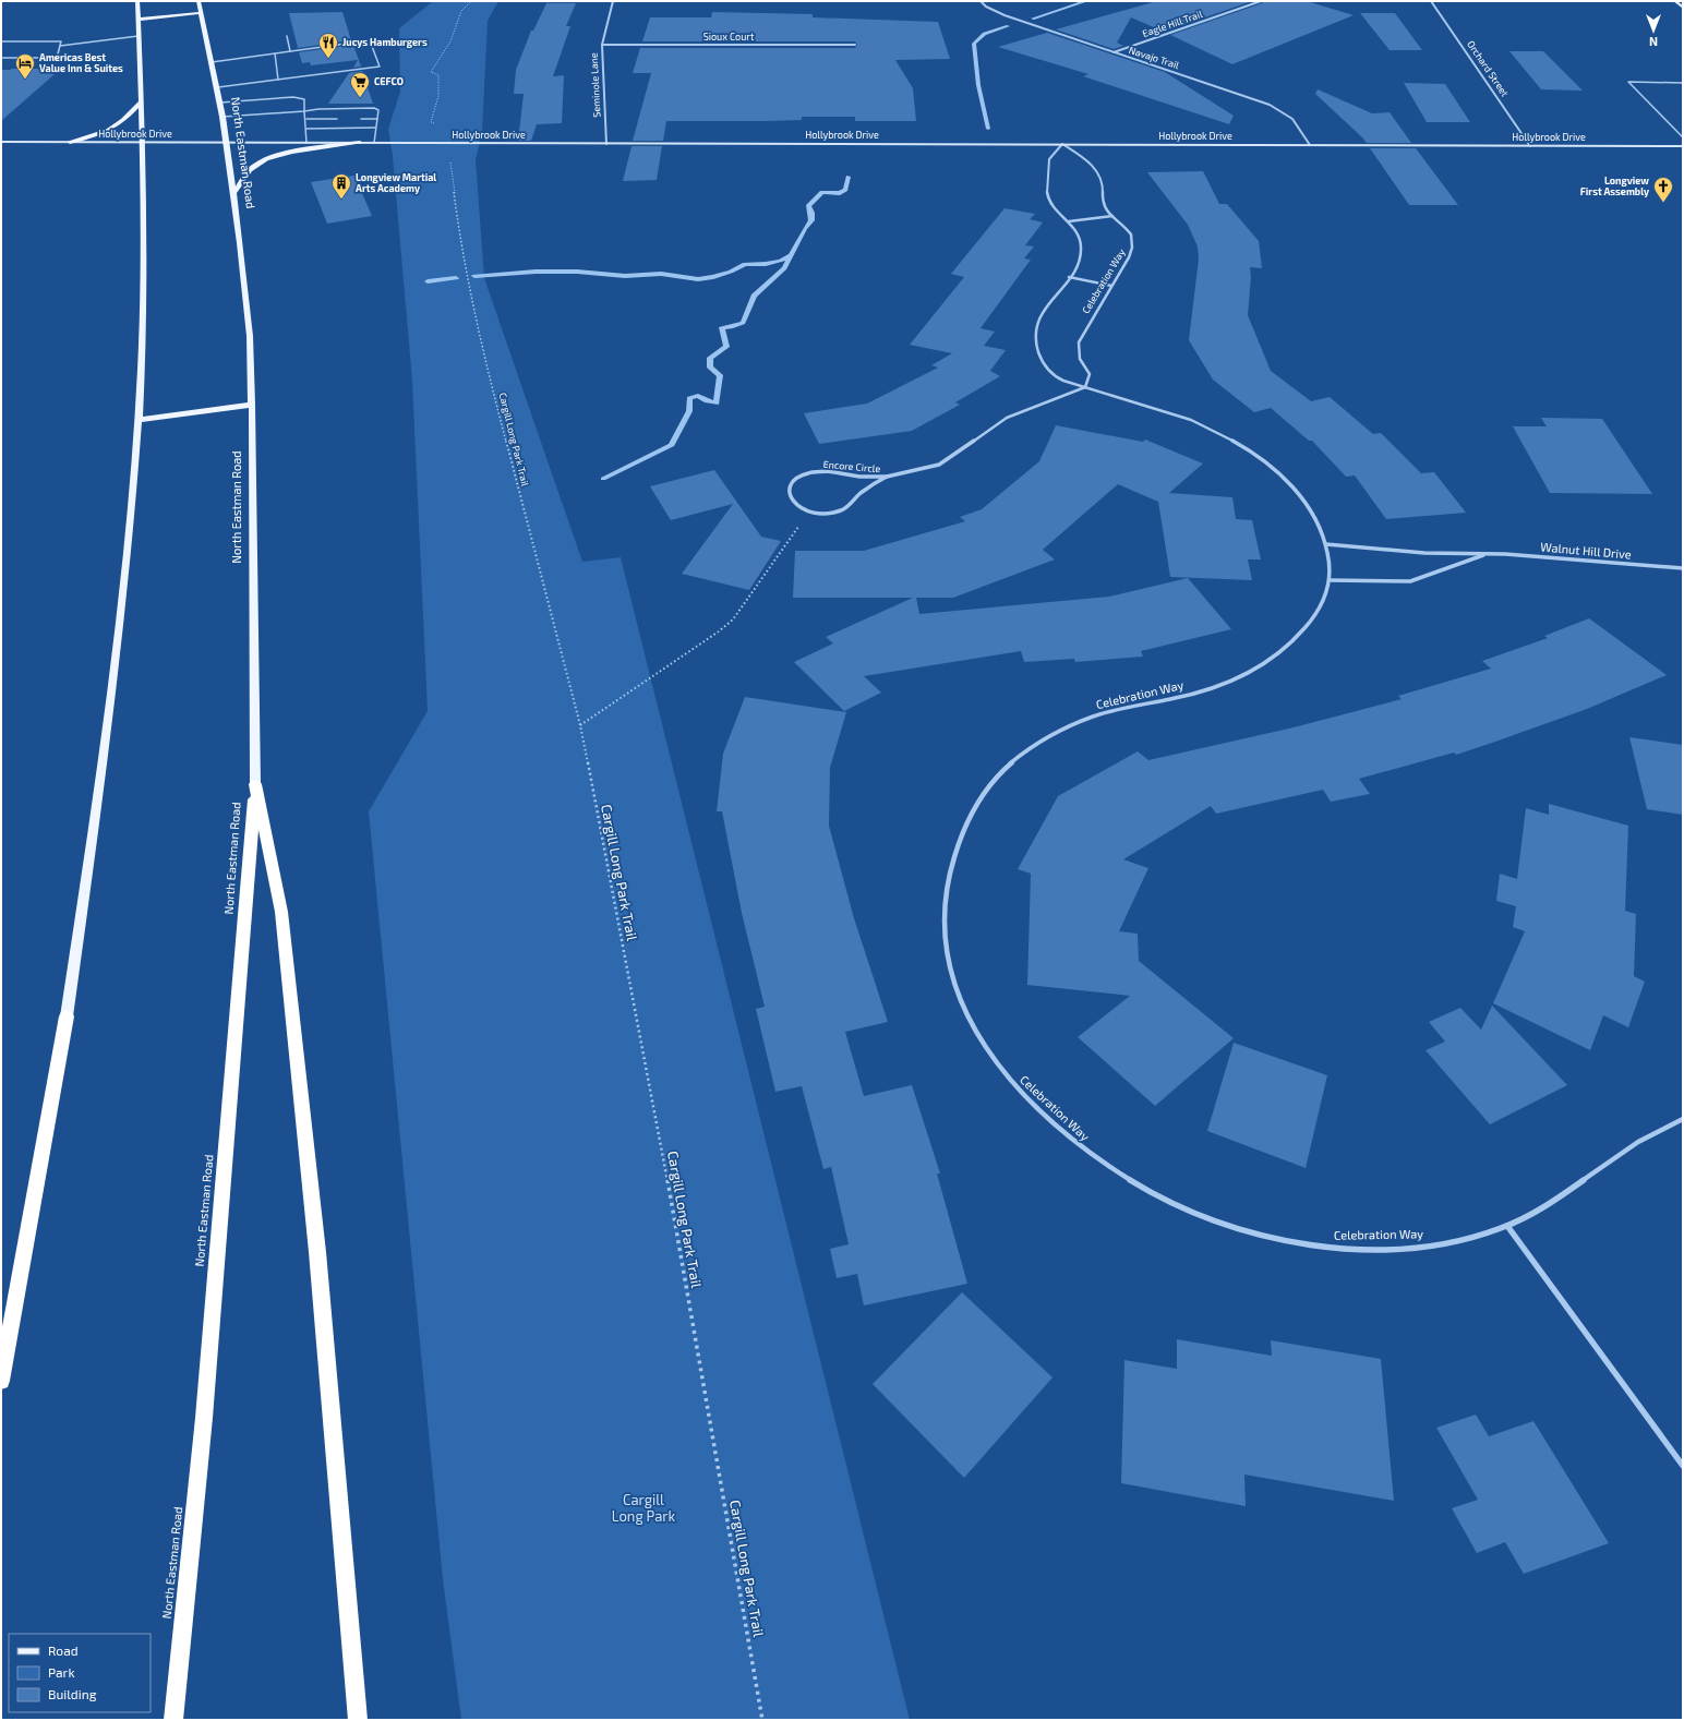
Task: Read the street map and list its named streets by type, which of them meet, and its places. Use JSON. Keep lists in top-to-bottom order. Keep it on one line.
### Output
{"streets":{"highway":["North Eastman Road"],"main road":["Hollybrook Drive"],"street":["Eagle Hill Trail","Sioux Court","Navajo Trail","Orchard Street","Seminole Lane","Celebration Way","Encore Circle","Walnut Hill Drive"],"path":["Cargill Long Park Trail"]},"crossings":[["Eagle Hill Trail","Navajo Trail"],["Sioux Court","Seminole Lane"],["Navajo Trail","Hollybrook Drive"],["Orchard Street","Hollybrook Drive"],["Seminole Lane","Hollybrook Drive"],["Hollybrook Drive","North Eastman Road"],["Hollybrook Drive","Celebration Way"],["Celebration Way","Encore Circle"],["Celebration Way","Walnut Hill Drive"]],"parks":["Cargill Long Park"],"places":{"restaurant":["Jucys Hamburgers"],"hotel":["Americas Best Value Inn & Suites"],"supermarket":["CEFCO"],"building":["Longview Martial Arts Academy"],"church":["Longview First Assembly"]},"legend":["Road","Park","Building"],"north":"bottom"}
